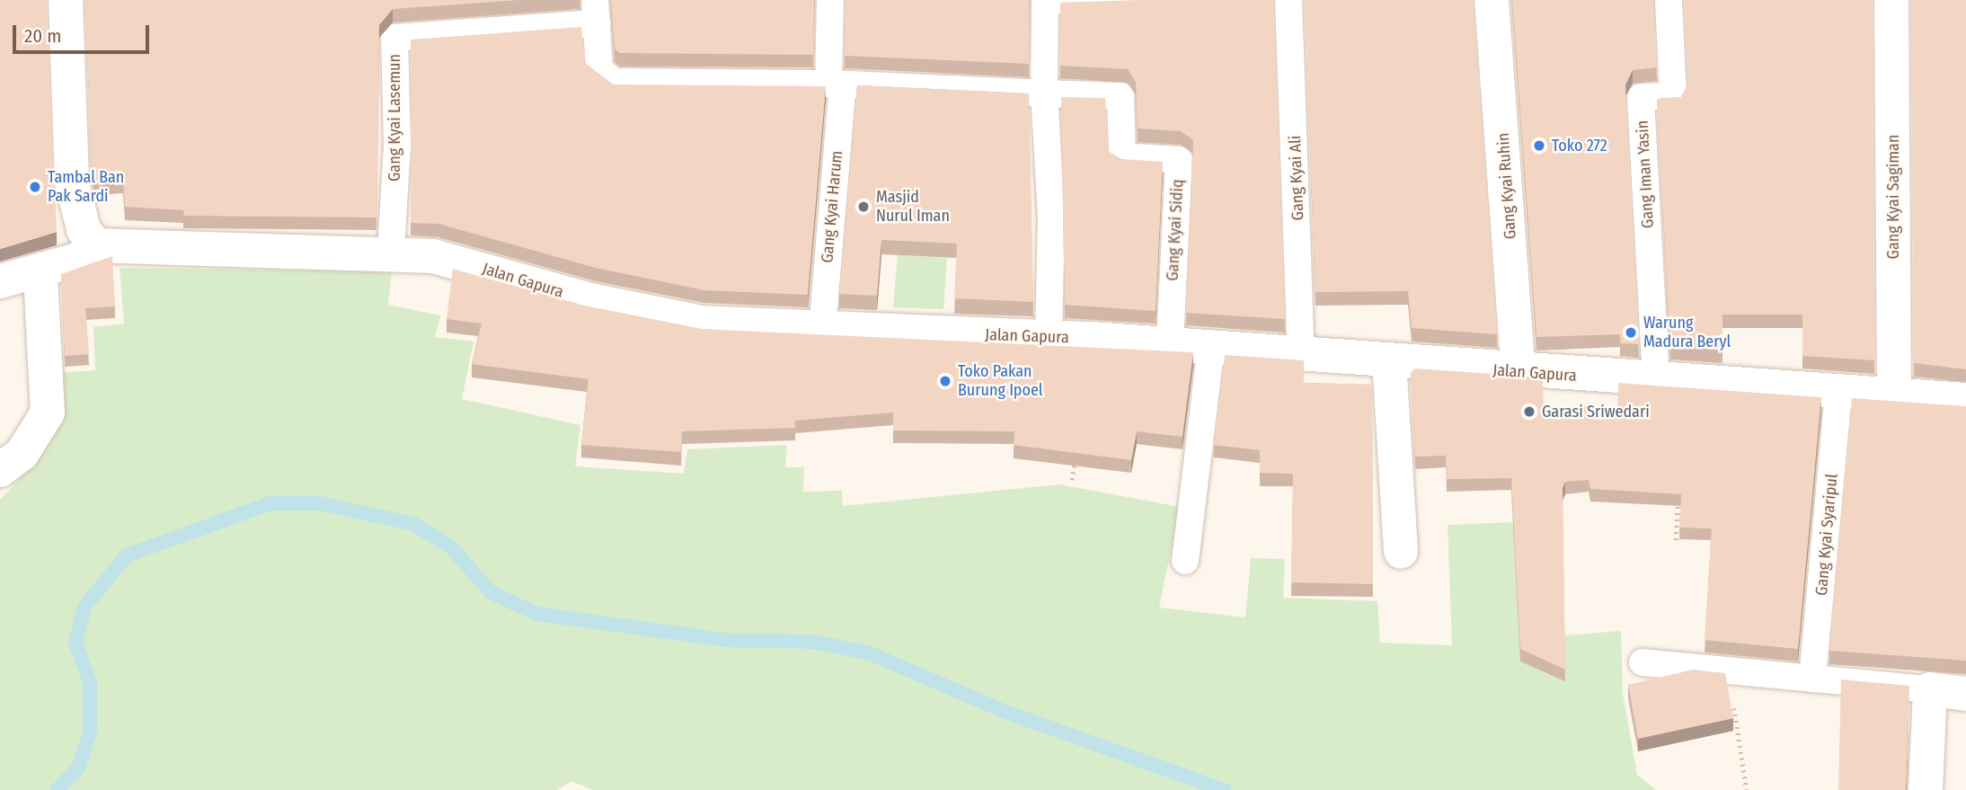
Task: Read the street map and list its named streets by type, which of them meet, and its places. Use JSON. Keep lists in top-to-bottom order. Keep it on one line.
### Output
{"streets":{"street":["Gang Kyai Ruhin","Gang Kyai Sagiman","Jalan Gapura"],"lane":["Gang Kyai Lasemun","Gang Iman Yasin","Gang Kyai Ali","Gang Kyai Harum","Gang Kyai Sidiq","Gang Kyai Syaripul"]},"crossings":[["Gang Kyai Lasemun","Jalan Gapura"],["Gang Iman Yasin","Jalan Gapura"],["Gang Kyai Ali","Jalan Gapura"],["Gang Kyai Ruhin","Jalan Gapura"],["Gang Kyai Sagiman","Jalan Gapura"],["Gang Kyai Harum","Jalan Gapura"],["Gang Kyai Sidiq","Jalan Gapura"],["Jalan Gapura","Gang Kyai Syaripul"]],"places":["Toko 272","Tambal Ban Pak Sardi","Masjid Nurul Iman","Warung Madura Beryl","Toko Pakan Burung Ipoel","Garasi Sriwedari"],"scale_bar":"20 m"}
